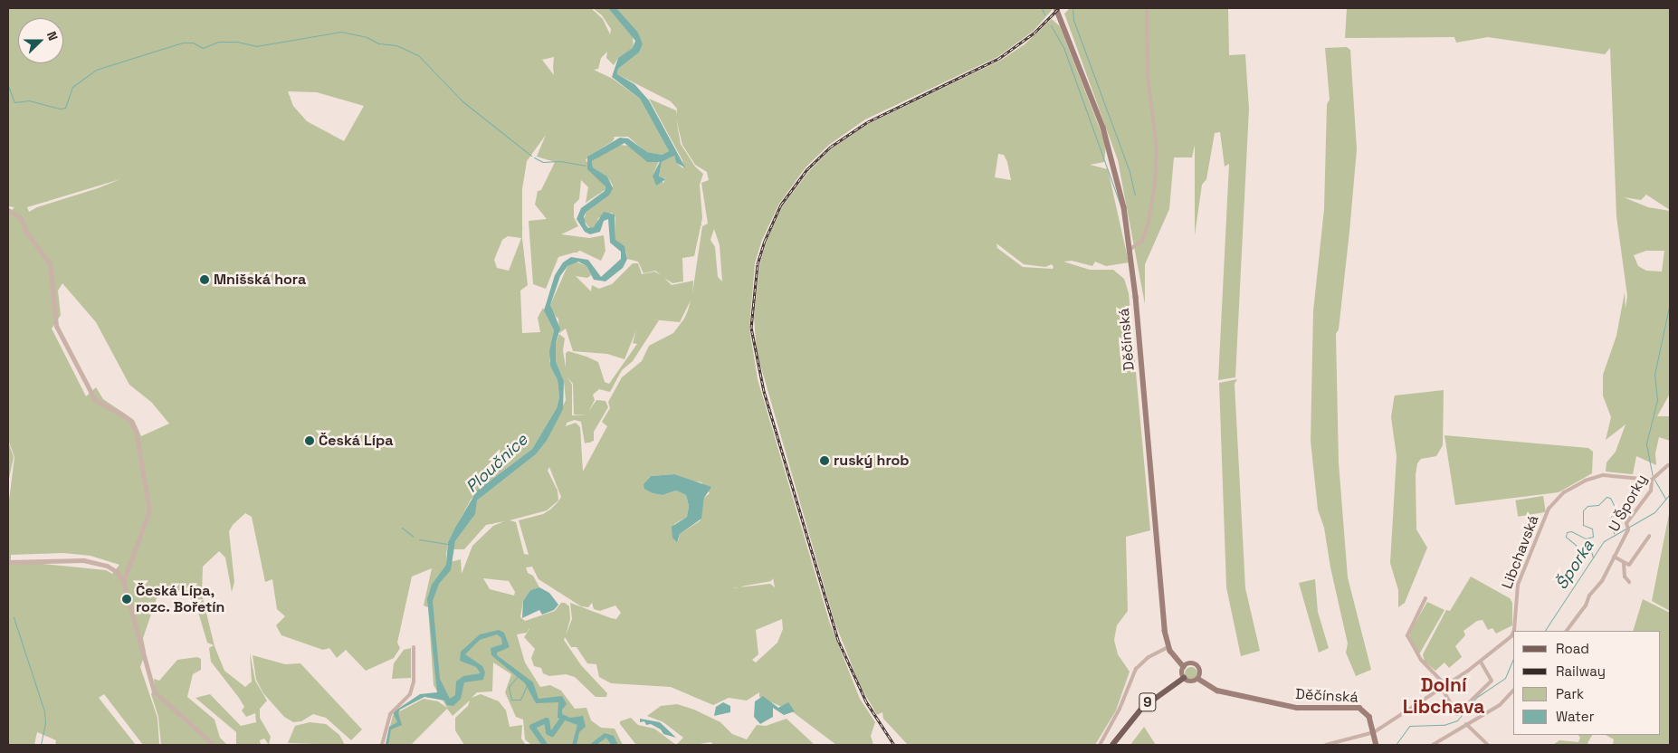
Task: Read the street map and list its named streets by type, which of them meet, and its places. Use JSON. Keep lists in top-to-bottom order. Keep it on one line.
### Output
{"streets":{"main road":["Děčínská","9"],"street":["U Šporky","Libchavská"]},"crossings":[["Děčínská","Libchavská"],["Děčínská","9"],["U Šporky","Libchavská"]],"districts":["Dolní Libchava"],"water":["Ploučnice","Šporka"],"places":["Mnišská hora","Česká Lípa","ruský hrob","Česká Lípa, rozc. Bořetín"],"legend":["Road","Railway","Park","Water"],"north":"right"}
